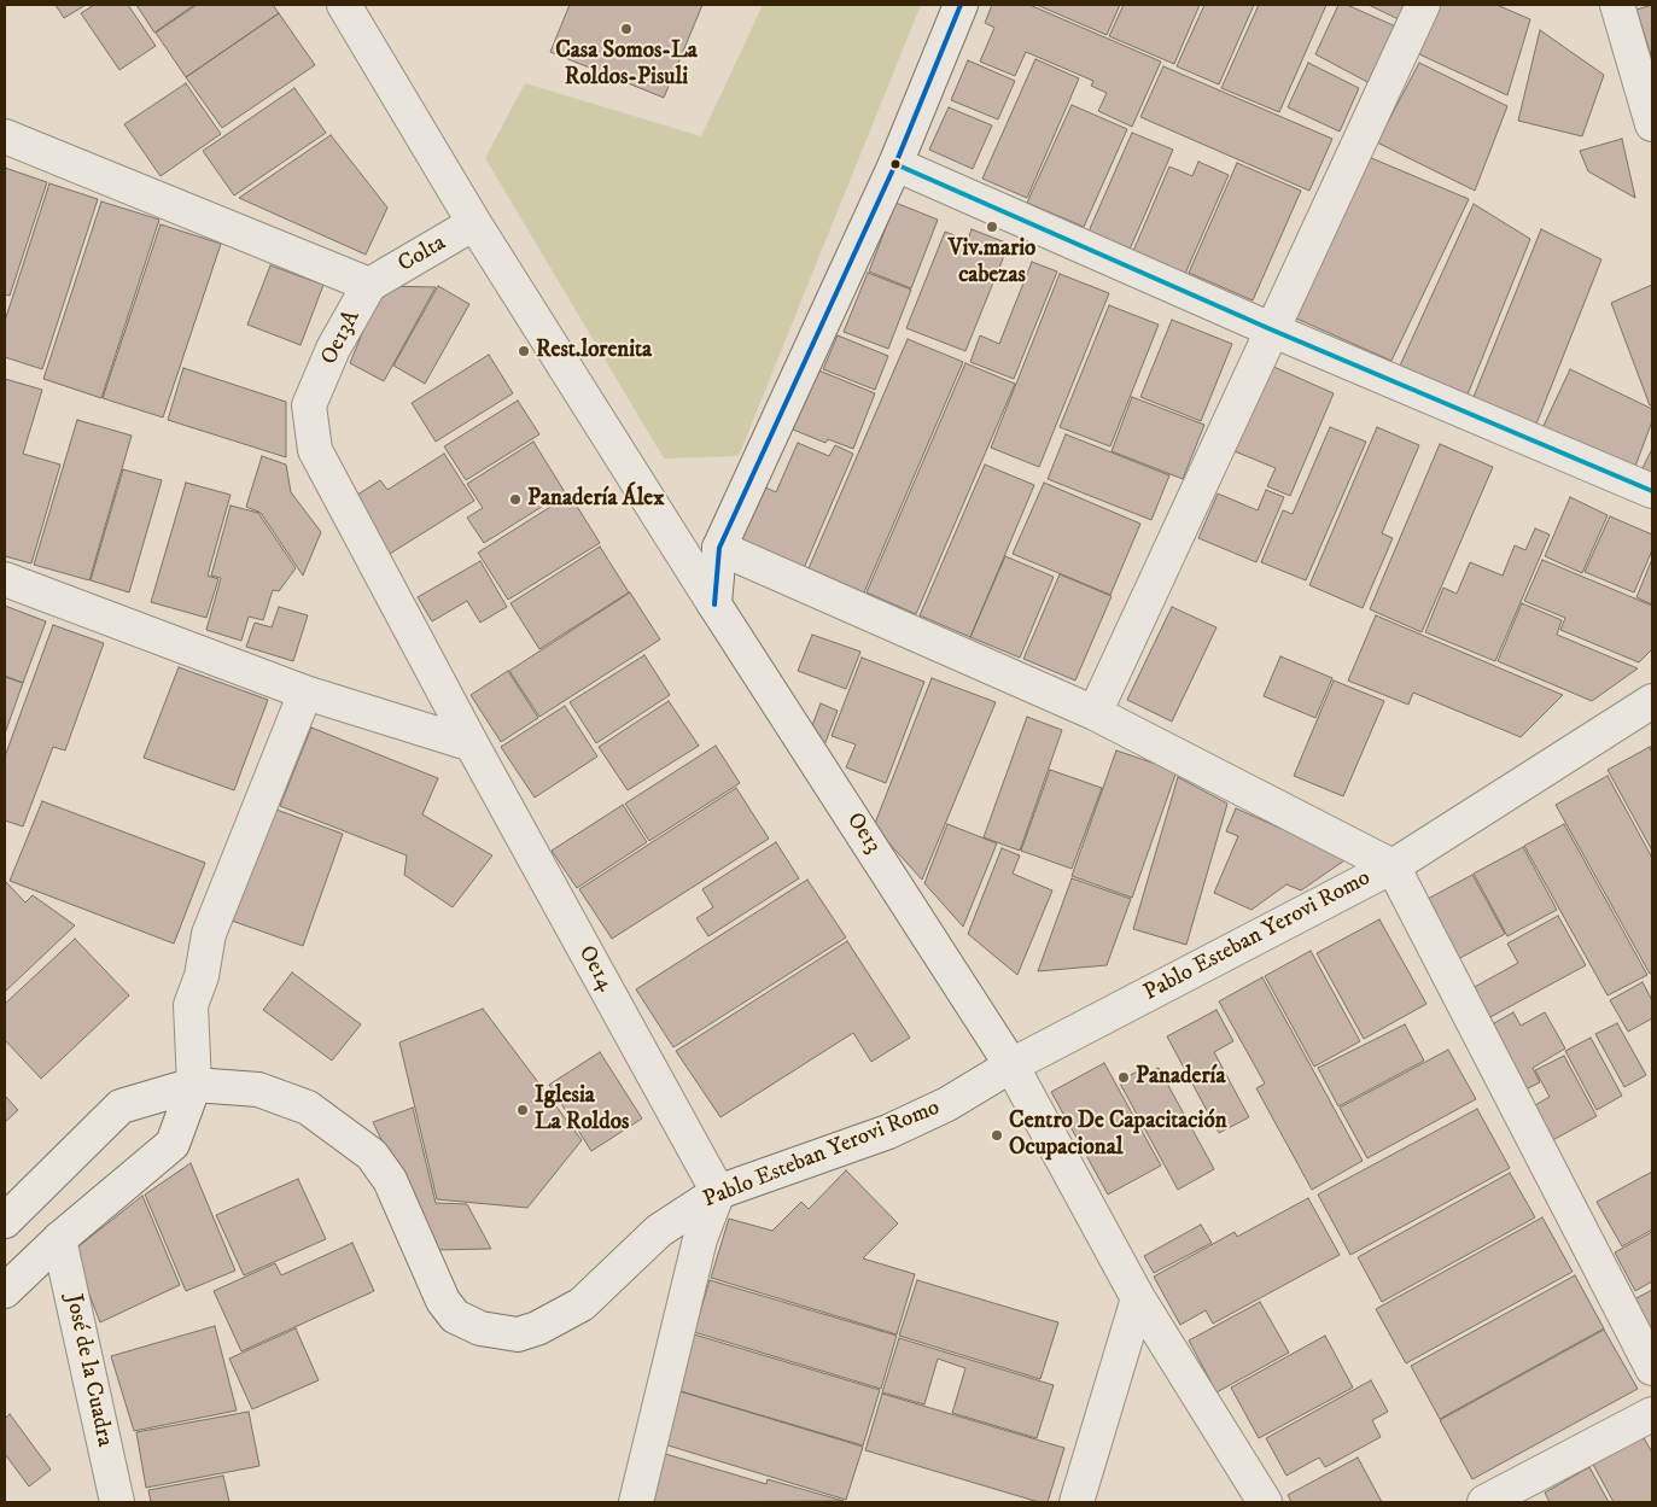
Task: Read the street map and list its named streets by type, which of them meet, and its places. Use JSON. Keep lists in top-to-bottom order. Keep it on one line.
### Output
{"streets":{"street":["Colta","Oe13A","Oe13","Pablo Esteban Yerovi Romo","Oe14","José de la Cuadra"]},"crossings":[["Colta","Oe13A"],["Colta","Oe13"],["Oe13A","Oe14"],["Oe13","Pablo Esteban Yerovi Romo"],["Pablo Esteban Yerovi Romo","Oe14"]],"places":["Casa Somos-La Roldos-Pisuli","Viv.mario cabezas","Rest.lorenita","Panadería Álex","Panadería","Iglesia La Roldos","Centro De Capacitación Ocupacional"]}
